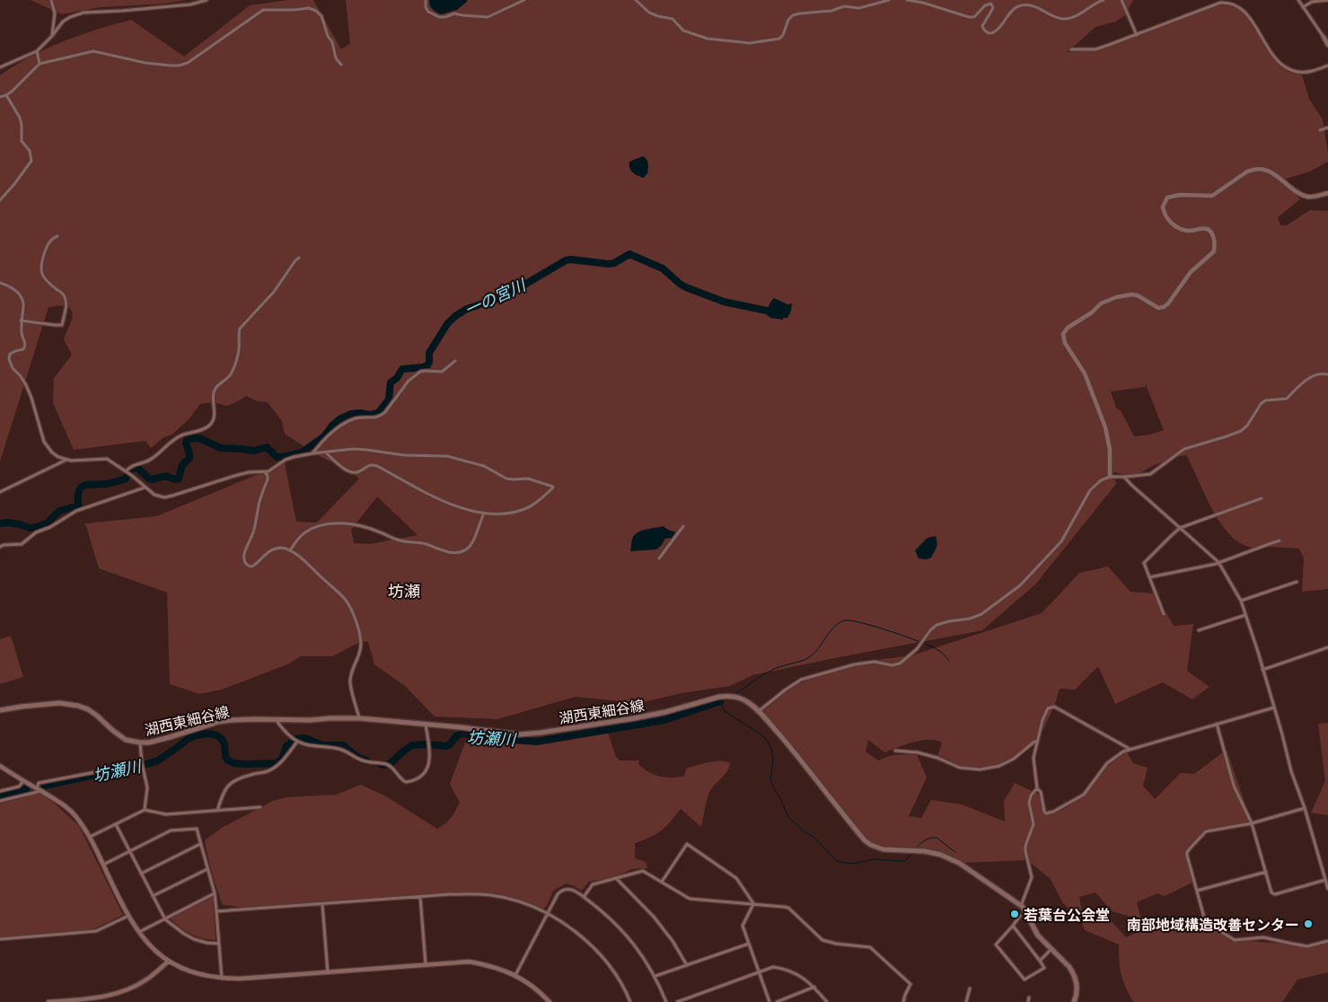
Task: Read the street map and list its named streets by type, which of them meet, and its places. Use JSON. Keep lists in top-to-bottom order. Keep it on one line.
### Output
{"streets":{"main road":["湖西東細谷線"]},"districts":["坊瀬"],"water":["一の宮川","坊瀬川"],"places":["若葉台公会堂","南部地域構造改善センター"]}
